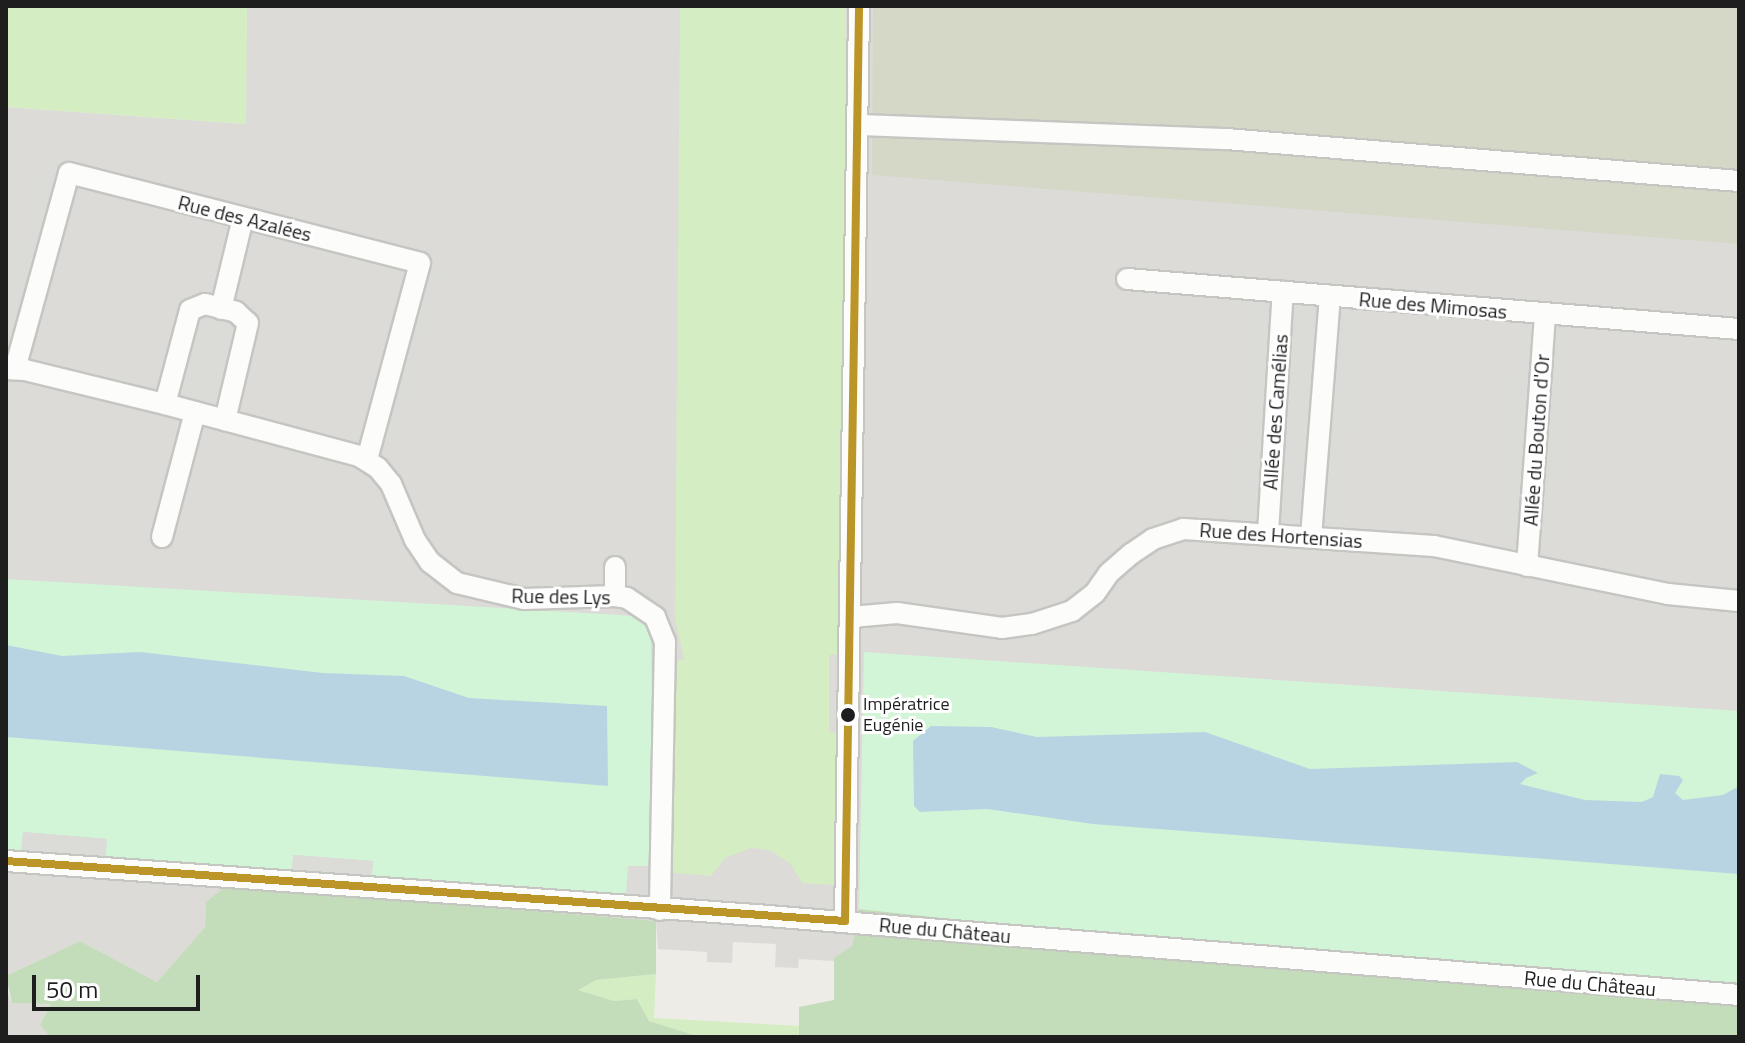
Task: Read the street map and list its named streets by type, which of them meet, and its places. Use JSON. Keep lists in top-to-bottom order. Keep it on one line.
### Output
{"streets":{"street":["Rue des Azalées","Rue des Mimosas","Allée des Camélias","Allée du Bouton d'Or","Rue des Hortensias","Rue des Lys","Rue du Château"]},"crossings":[["Rue des Azalées","Rue des Lys"],["Rue des Mimosas","Allée des Camélias"],["Rue des Mimosas","Allée du Bouton d'Or"],["Allée des Camélias","Rue des Hortensias"],["Allée du Bouton d'Or","Rue des Hortensias"],["Rue des Lys","Rue du Château"]],"places":["Impératrice Eugénie"],"scale_bar":"50 m"}
